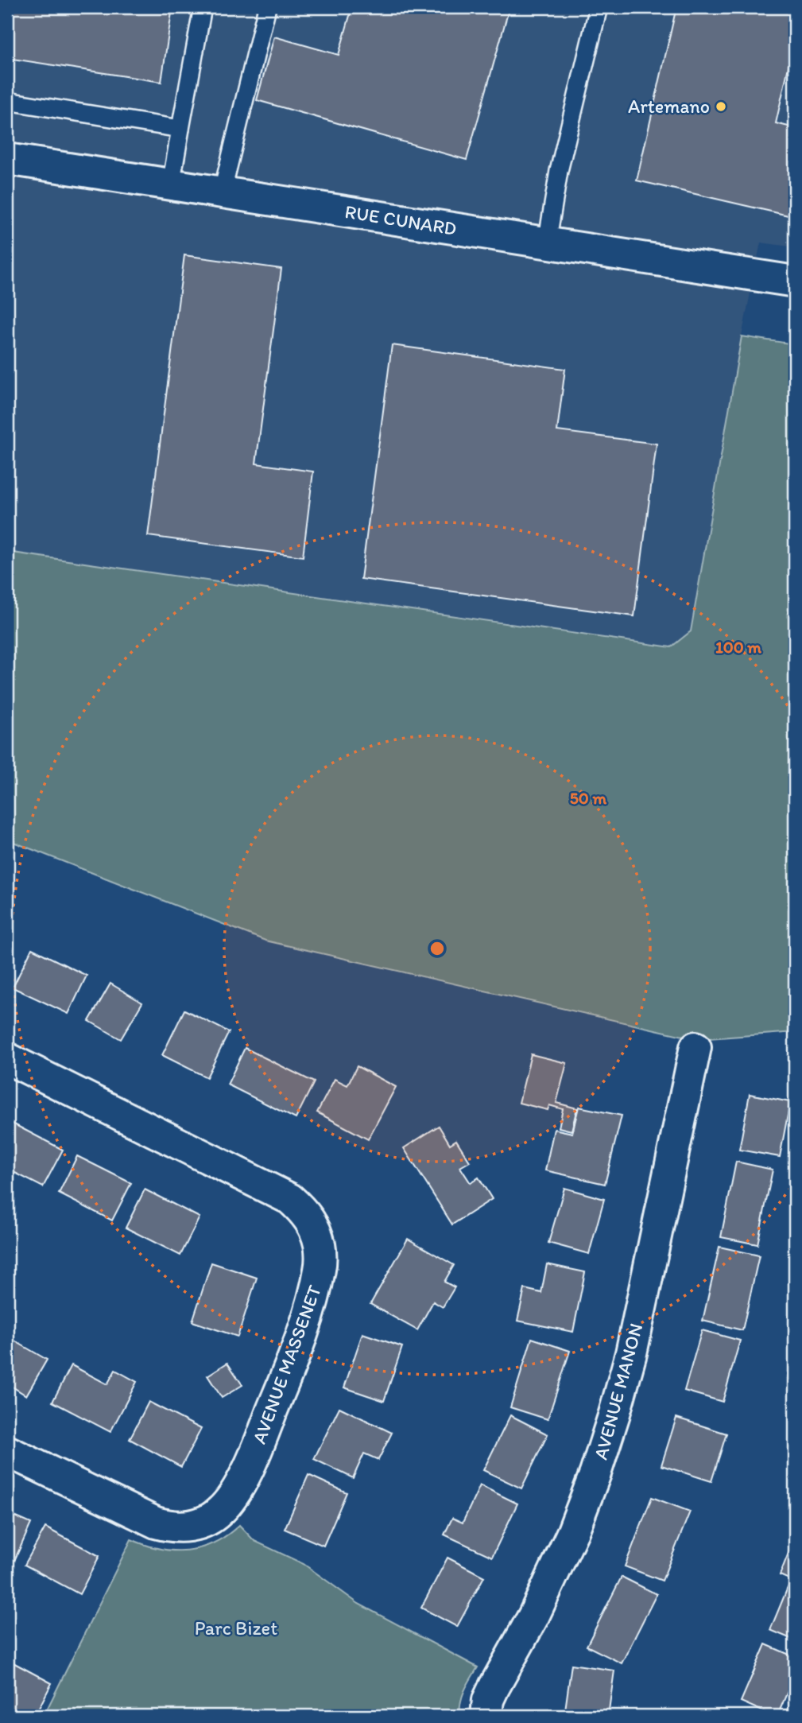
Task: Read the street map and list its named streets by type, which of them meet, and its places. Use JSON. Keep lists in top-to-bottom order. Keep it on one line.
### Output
{"streets":{"street":["RUE CUNARD","AVENUE MASSENET","AVENUE MANON"]},"parks":["Parc Bizet"],"places":["Artemano"],"rings":["100 m","50 m"]}
